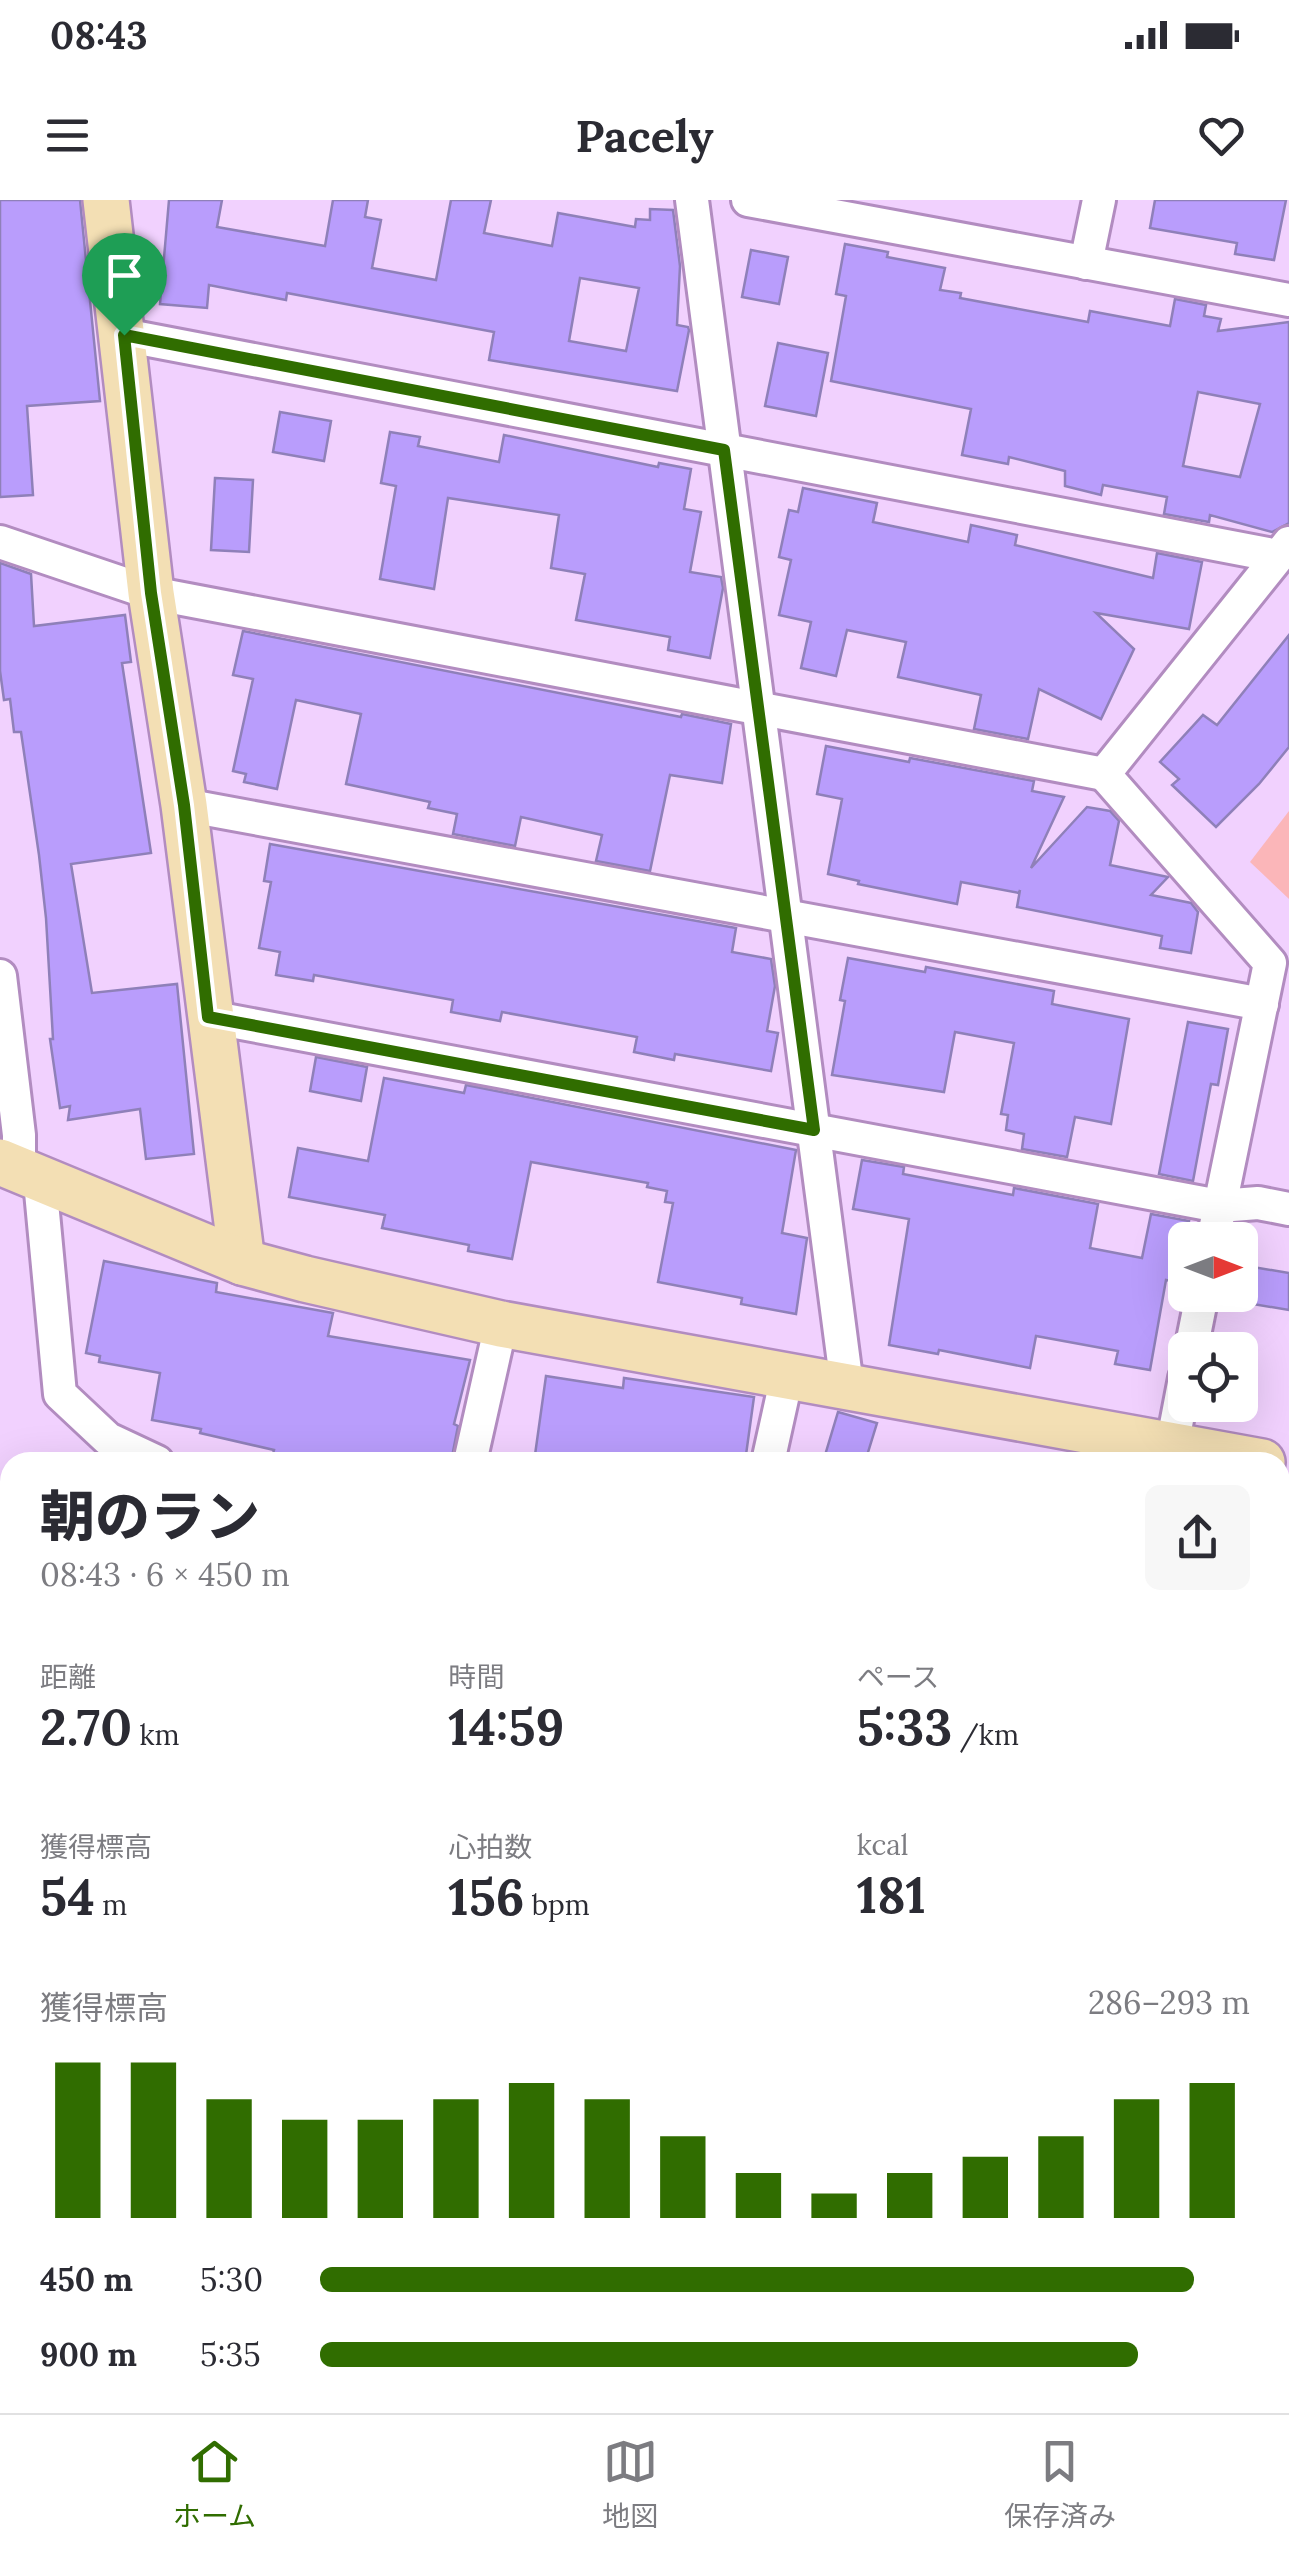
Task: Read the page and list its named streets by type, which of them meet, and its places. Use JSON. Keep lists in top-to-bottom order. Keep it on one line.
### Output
{"north":"right","page":{"status":"08:43","header":"Pacely","heading":["朝のラン","08:43 · 6 × 450 m"],"stats":[["距離","2.70 km"],["時間","14:59"],["ペース","5:33 /km"],["獲得標高","54 m"],["心拍数","156 bpm"],["kcal","181"]],"chart":["獲得標高","286–293 m"],"list":[{"name":"450 m","note":"5:30"},{"name":"900 m","note":"5:35"}],"tabs":["ホーム","地図","保存済み"]}}
